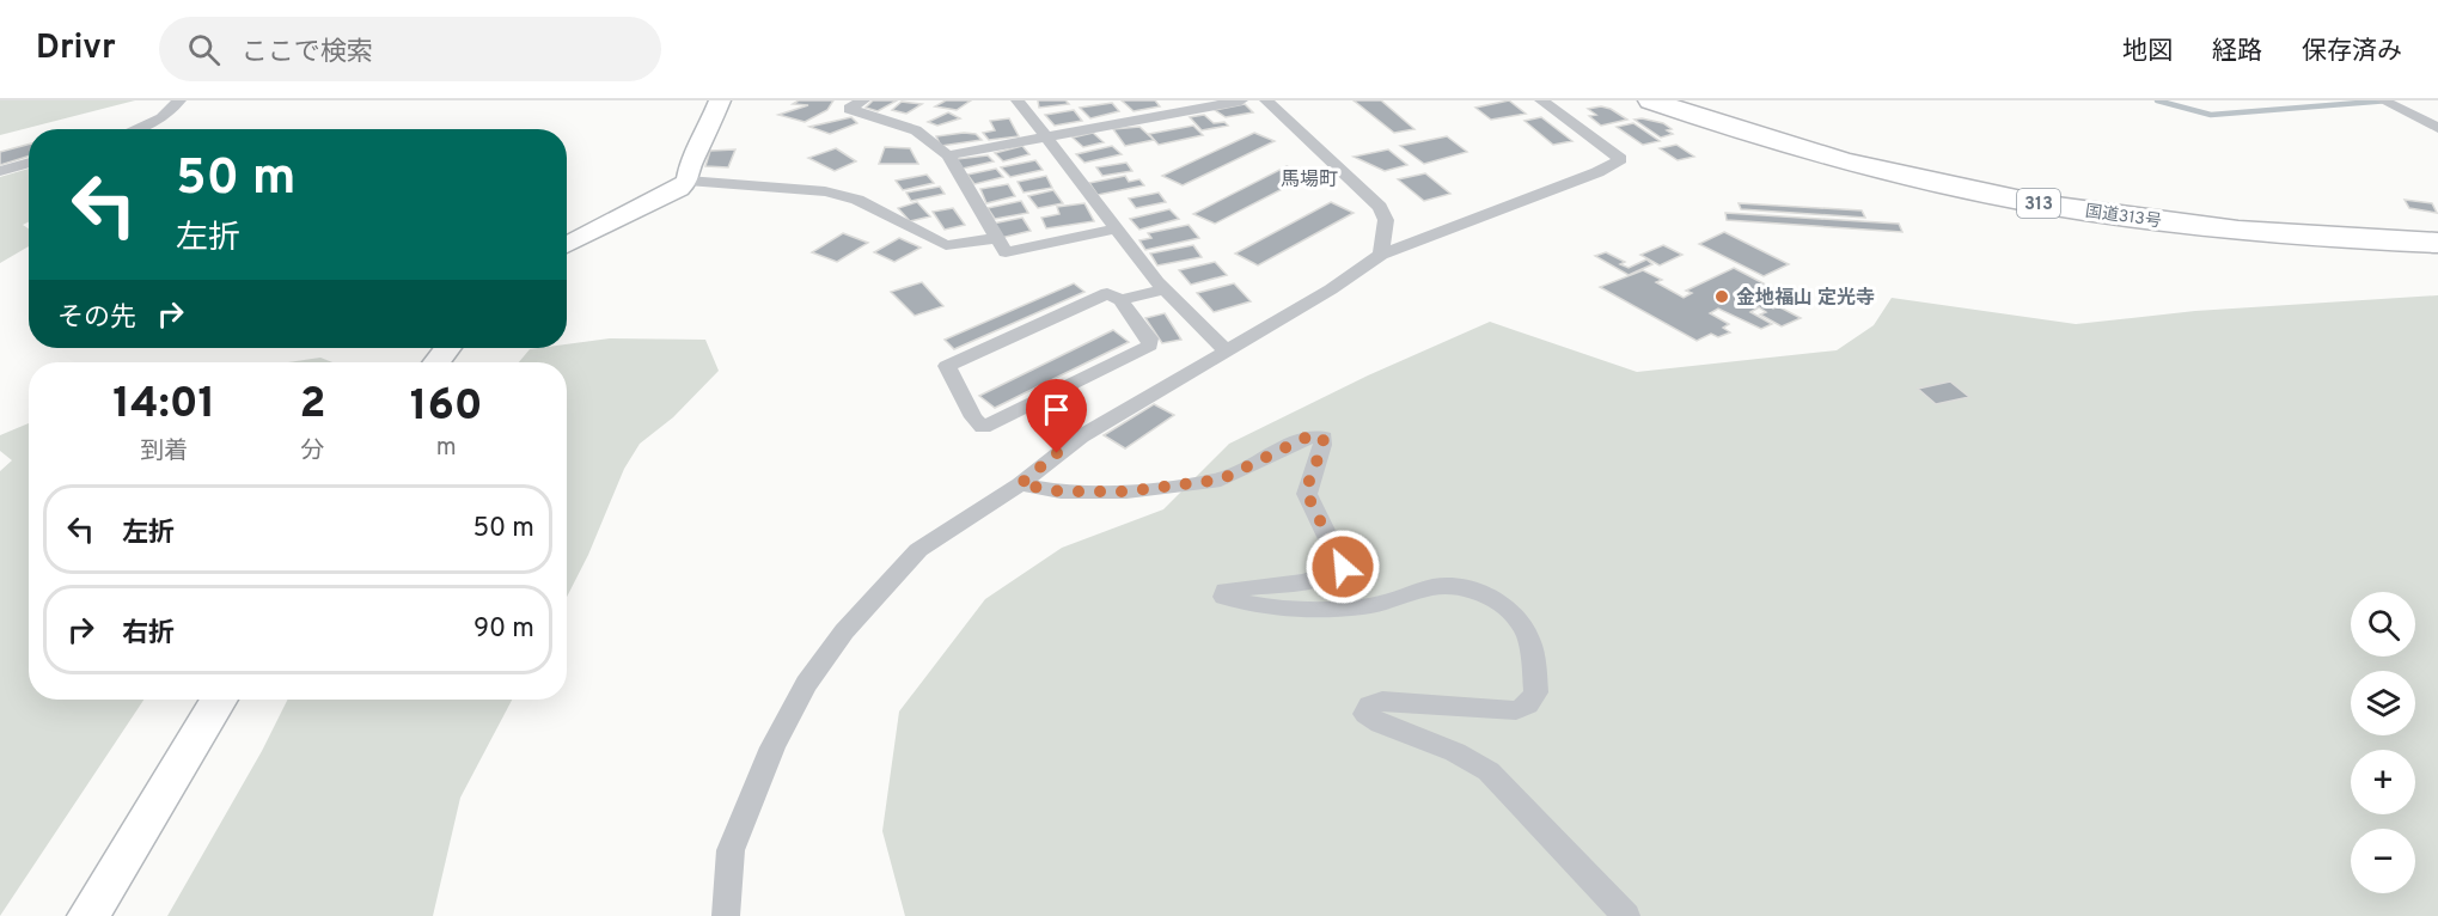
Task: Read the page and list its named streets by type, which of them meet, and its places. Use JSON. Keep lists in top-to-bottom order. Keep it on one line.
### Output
{"streets":{"highway":["313","国道313号"]},"districts":["馬場町"],"places":["金地福山 定光寺"],"page":{"header":"Drivr","search":"ここで検索","nav":["地図","経路","保存済み"],"turn":["50 m","左折"],"then":"その先","eta":["14:01","到着","2","分","160","m"],"list":[{"name":"左折","value":"50 m"},{"name":"右折","value":"90 m"}],"map_buttons":["+","−"]}}
